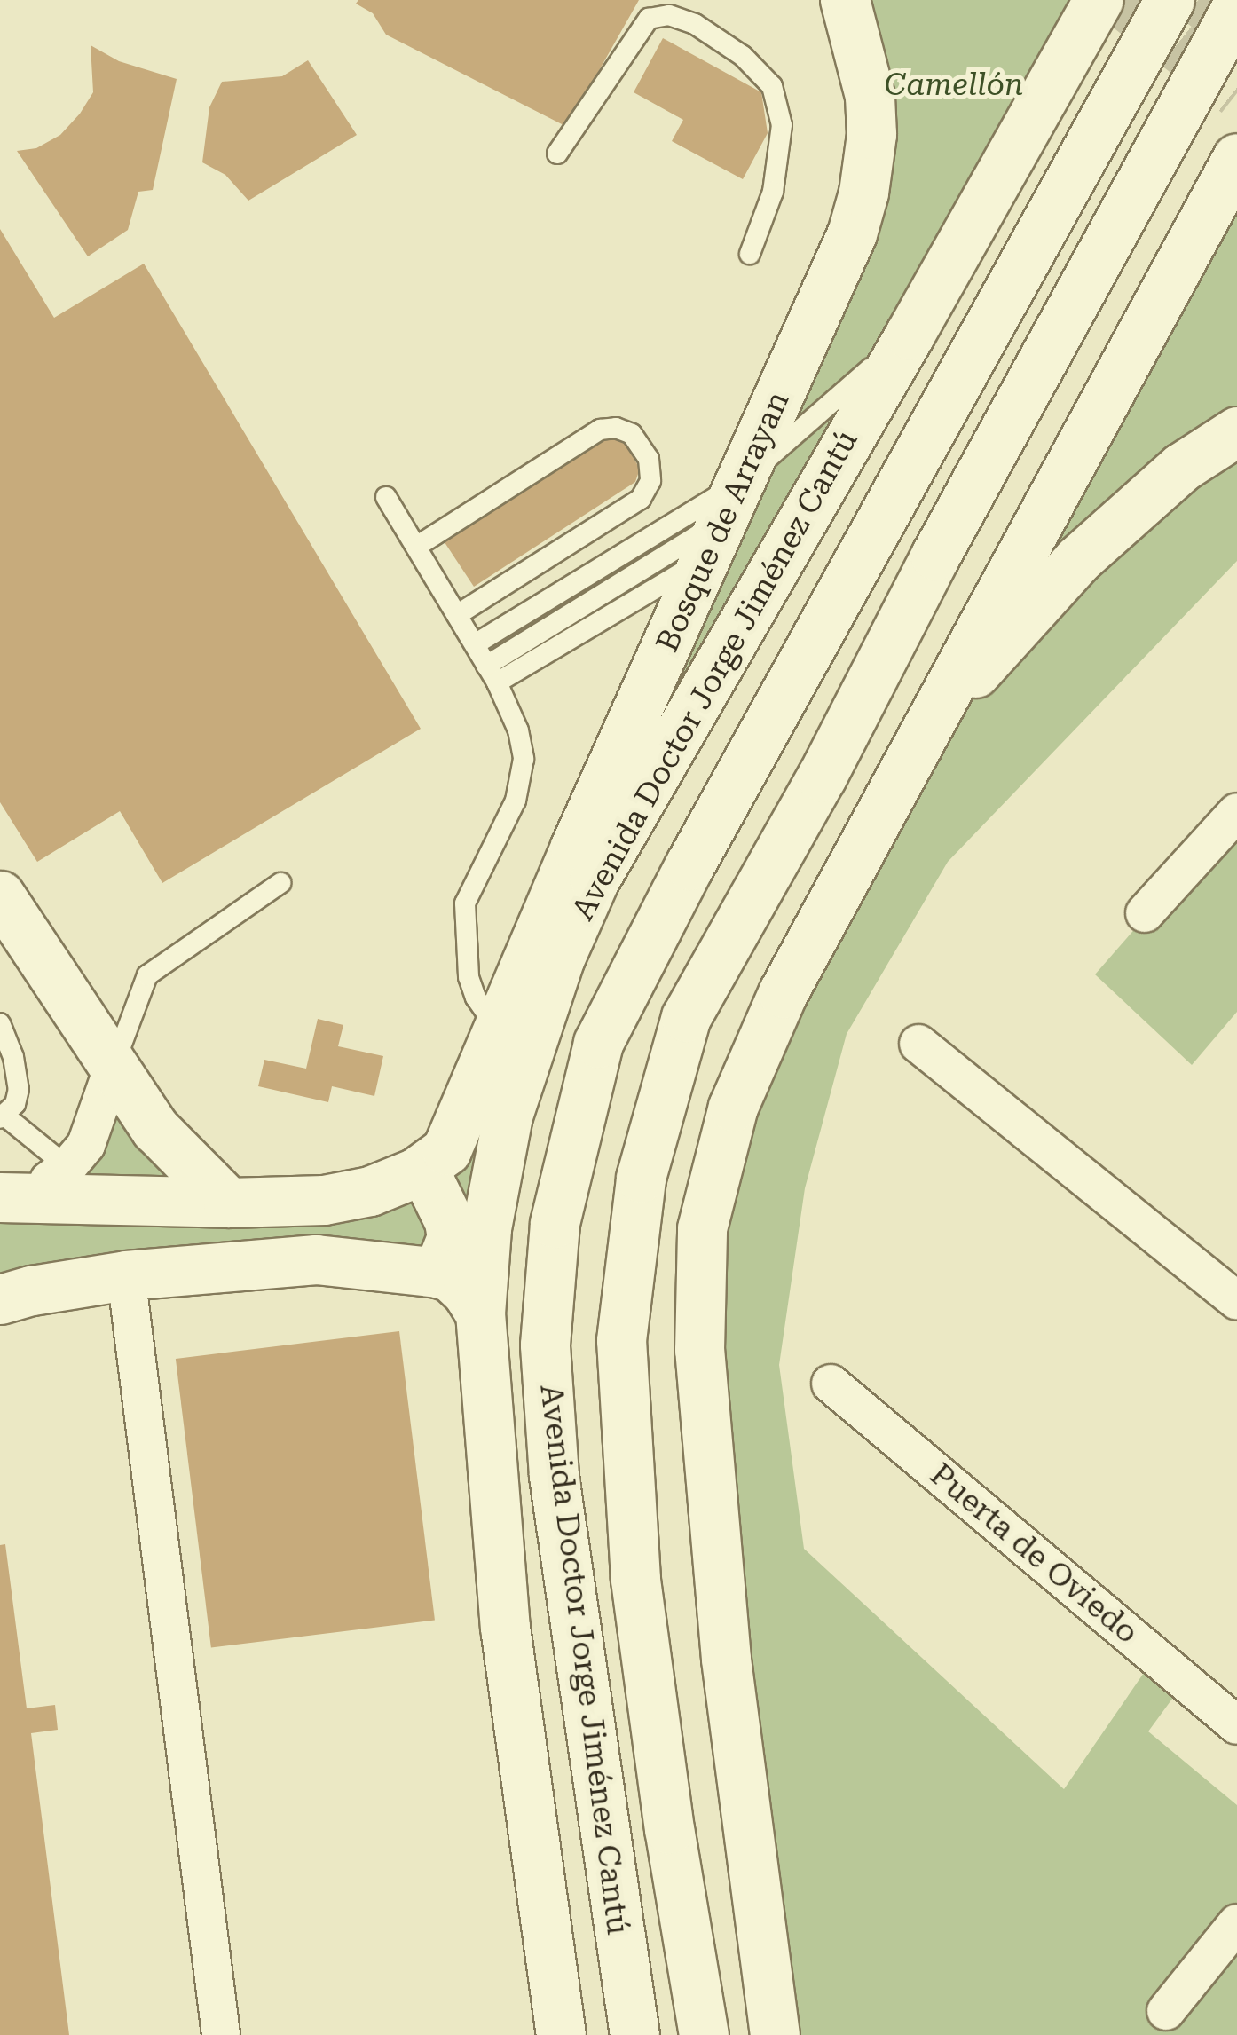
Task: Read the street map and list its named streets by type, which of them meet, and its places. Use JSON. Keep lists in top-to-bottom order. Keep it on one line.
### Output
{"streets":{"street":["Bosque de Arrayan","Avenida Doctor Jorge Jiménez Cantú","Puerta de Oviedo"]},"parks":["Camellón"]}
